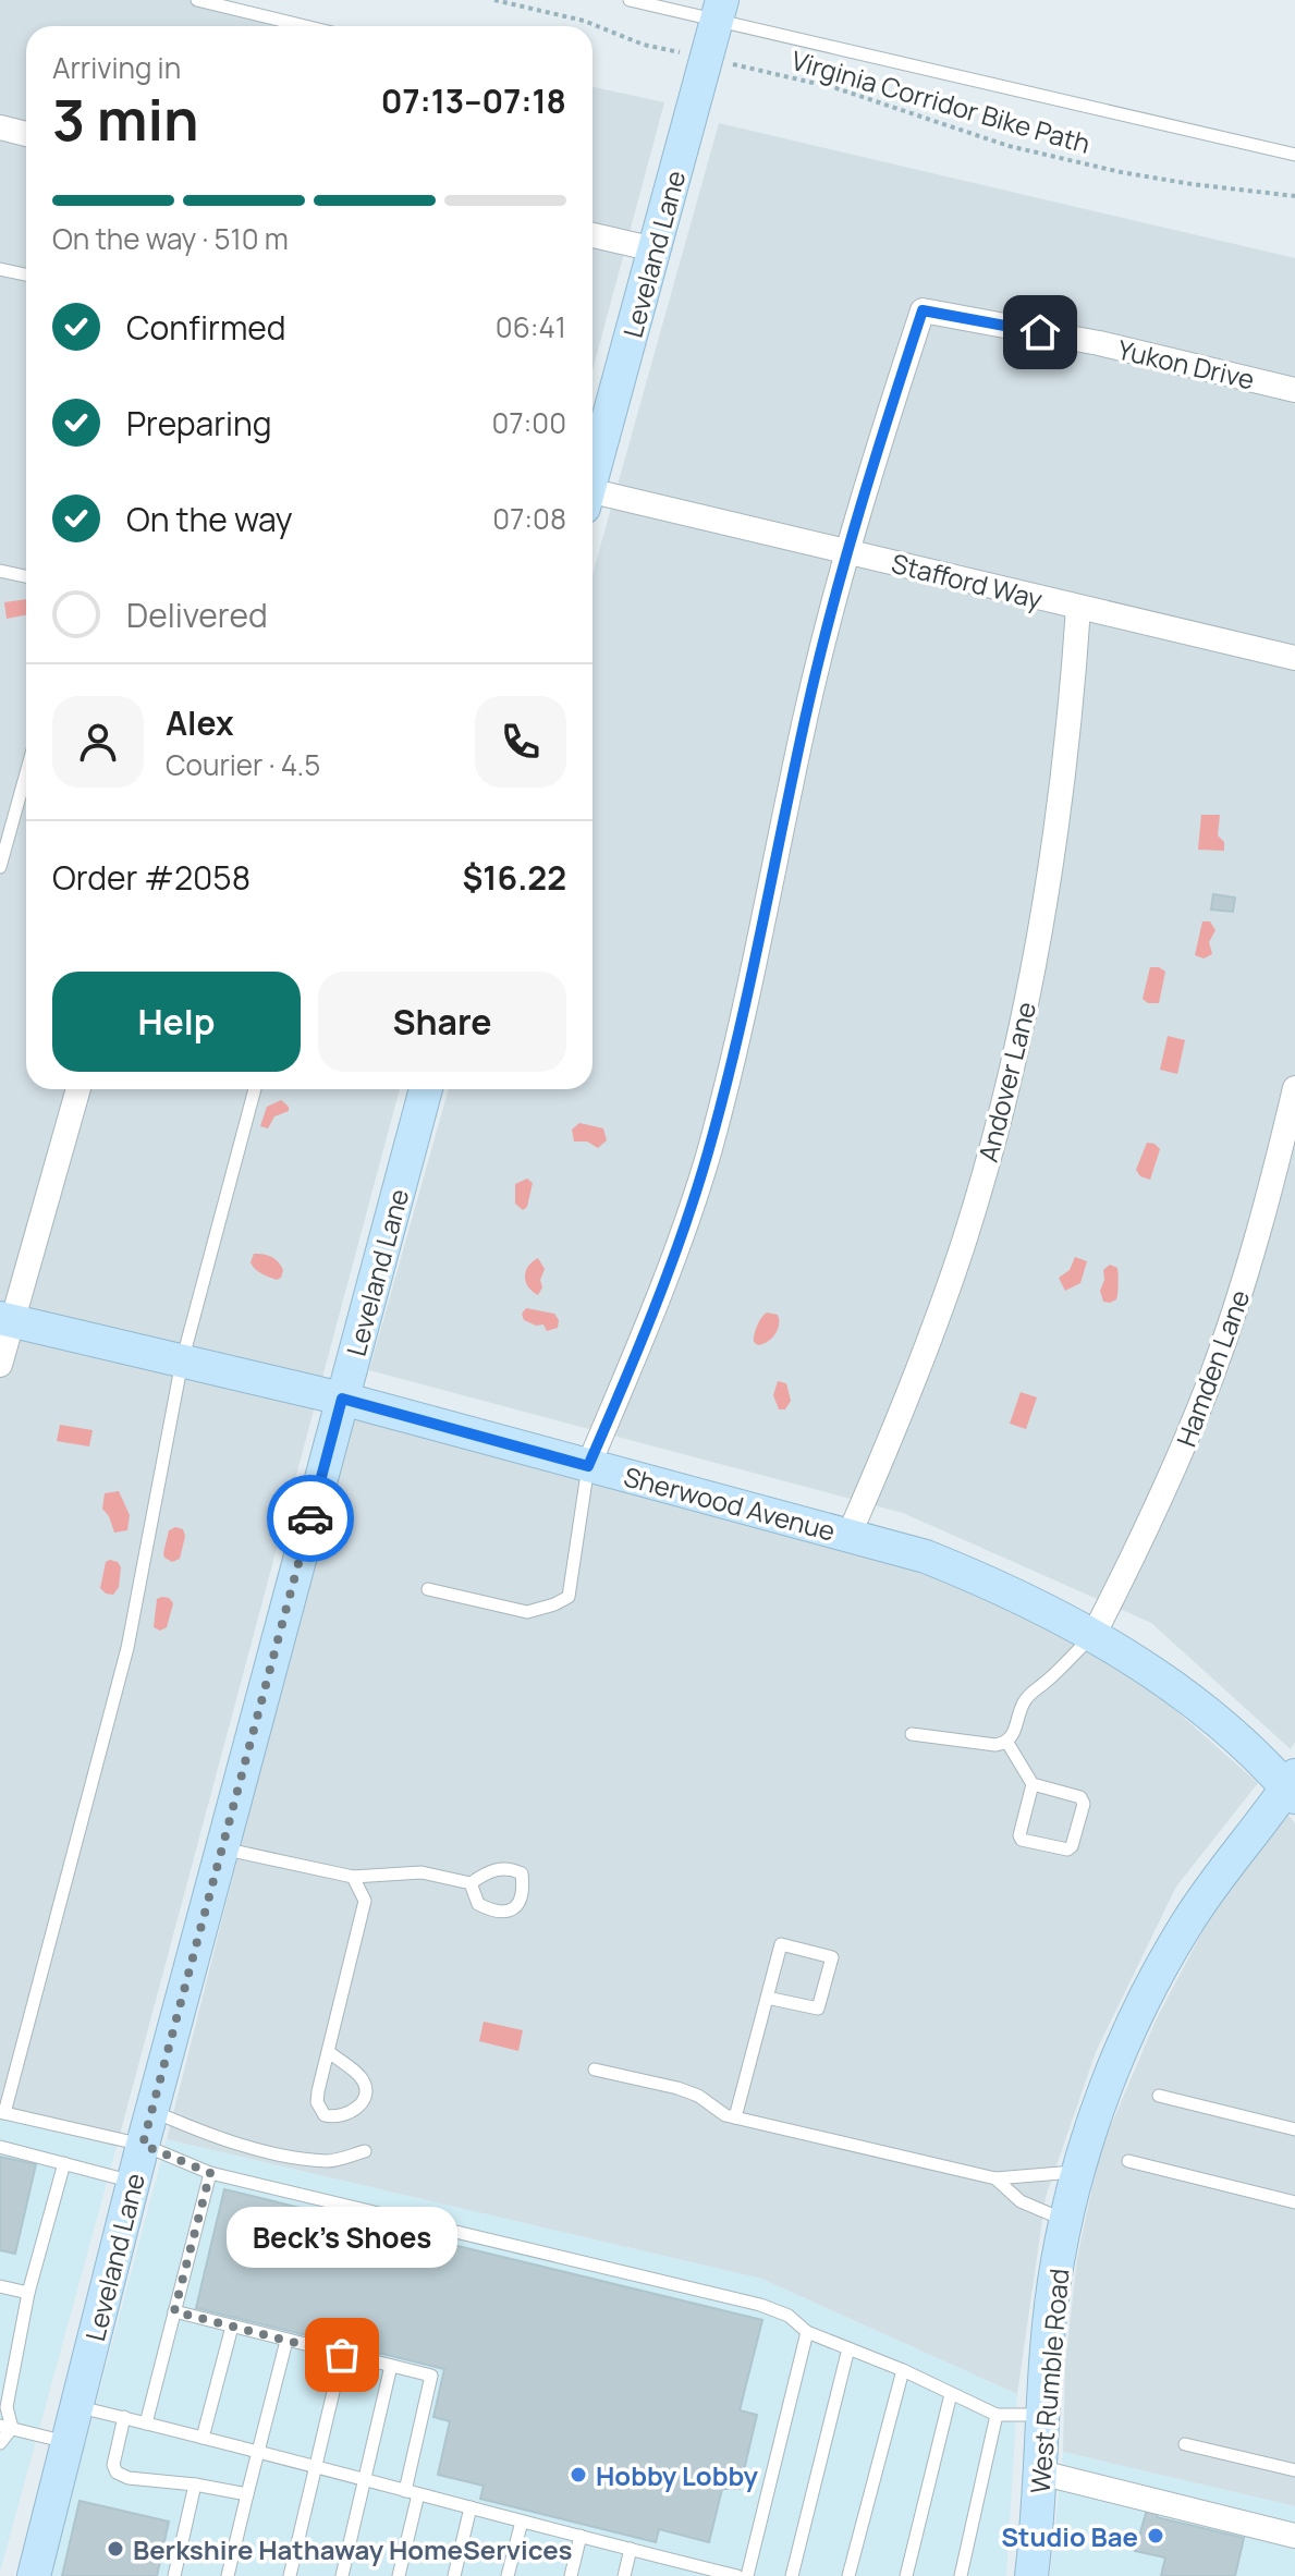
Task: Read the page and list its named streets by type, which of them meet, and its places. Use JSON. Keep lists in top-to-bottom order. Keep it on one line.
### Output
{"streets":{"street":["Leveland Lane","Yukon Drive","Stafford Way","Andover Lane","Hamden Lane","Sherwood Avenue","West Rumble Road"],"path":["Virginia Corridor Bike Path"]},"crossings":[["Leveland Lane","Sherwood Avenue"],["Yukon Drive","Stafford Way"],["Stafford Way","Andover Lane"],["Andover Lane","Sherwood Avenue"],["Hamden Lane","Sherwood Avenue"],["Sherwood Avenue","West Rumble Road"]],"places":["Beck's Shoes","Hobby Lobby","Studio Bae","Berkshire Hathaway HomeServices"],"page":{"heading":["3 min","Arriving in","07:13–07:18"],"panel":["Alex","Courier · 4.5","Order #2058","$16.22"],"bar":"On the way · 510 m","list":[["Confirmed","06:41"],["Preparing","07:00"],["On the way","07:08"],"Delivered"],"buttons":["Help","Share"],"bubble":"Beck's Shoes"}}
